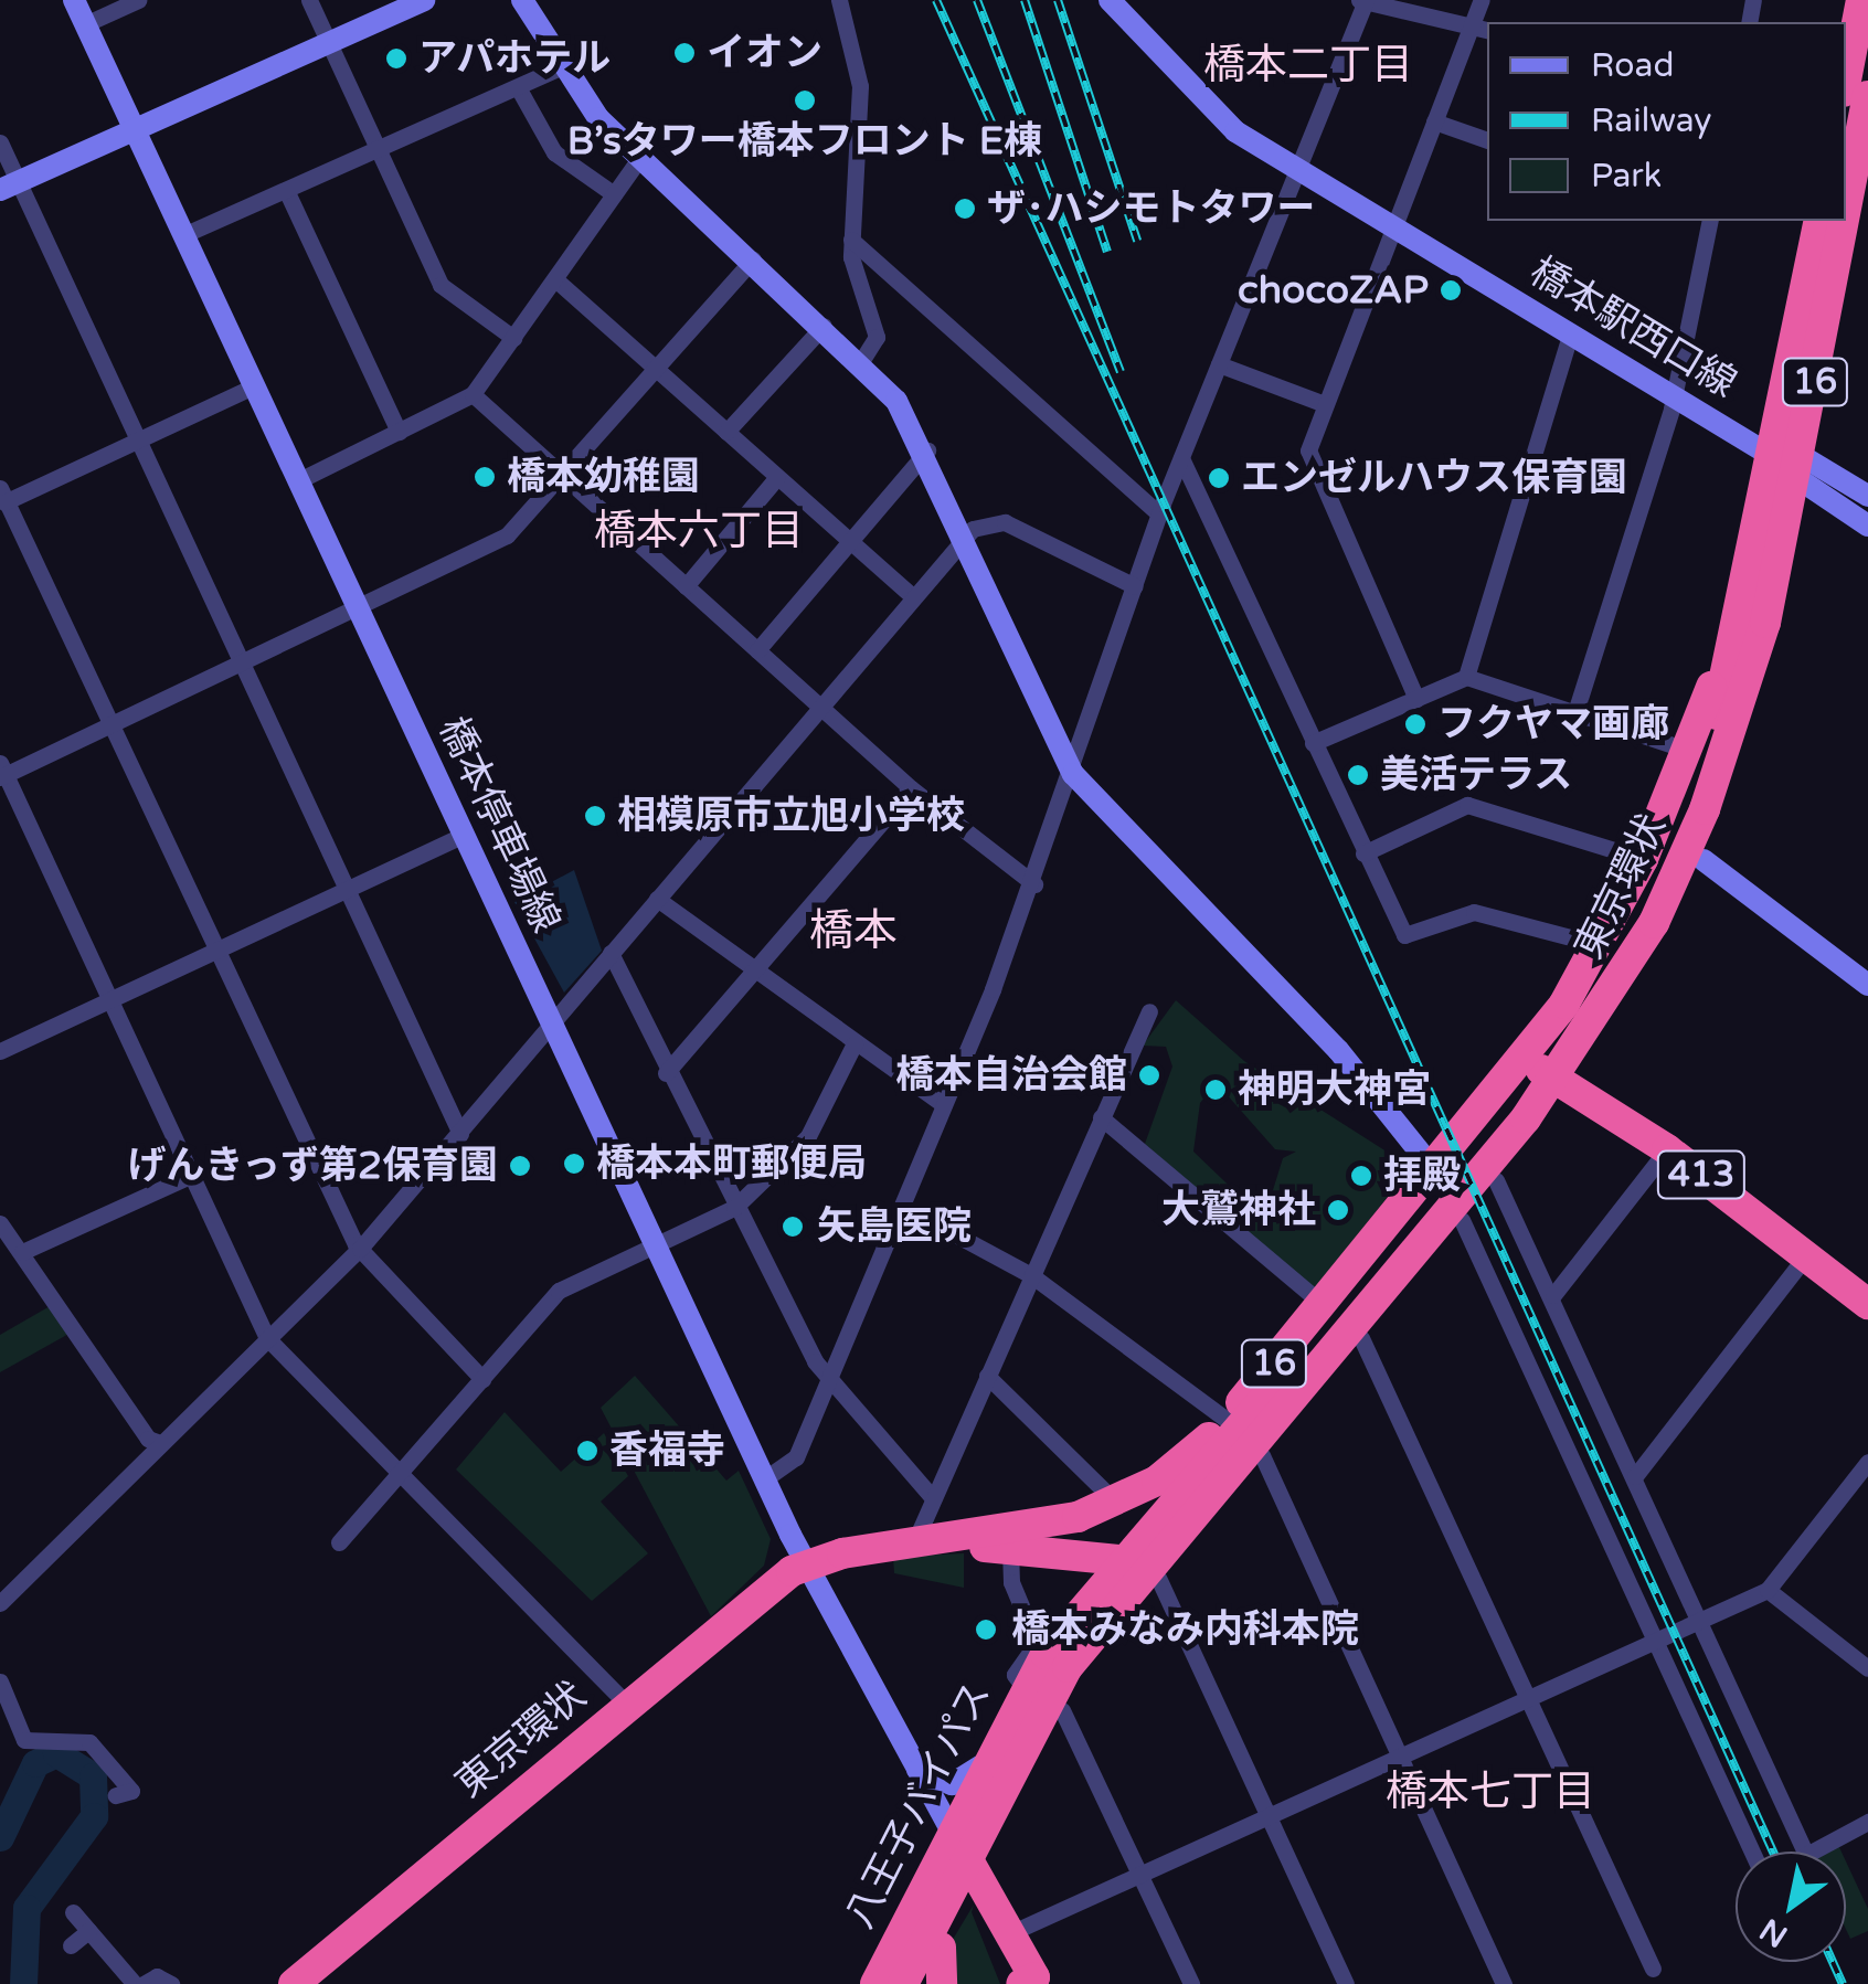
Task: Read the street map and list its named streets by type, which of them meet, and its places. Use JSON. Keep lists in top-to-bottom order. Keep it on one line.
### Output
{"streets":{"highway":["16","東京環状","413","八王子バイパス"],"street":["橋本駅西口線","橋本停車場線"]},"crossings":[["橋本駅西口線","東京環状"],["16","橋本停車場線"],["16","東京環状"],["16","413"],["16","八王子バイパス"],["橋本停車場線","東京環状"],["橋本停車場線","八王子バイパス"],["東京環状","八王子バイパス"]],"districts":["橋本二丁目","橋本六丁目","橋本","橋本七丁目"],"places":["イオン","アパホテル","B’sタワー橋本フロント E棟","ザ･ハシモトタワー","chocoZAP","橋本幼稚園","エンゼルハウス保育園","フクヤマ画廊","美活テラス","相模原市立旭小学校","橋本自治会館","神明大神宮","橋本本町郵便局","げんきっず第2保育園","拝殿","大鷲神社","矢島医院","香福寺","橋本みなみ内科本院"],"legend":["Road","Railway","Park"],"north":"bottom left"}
